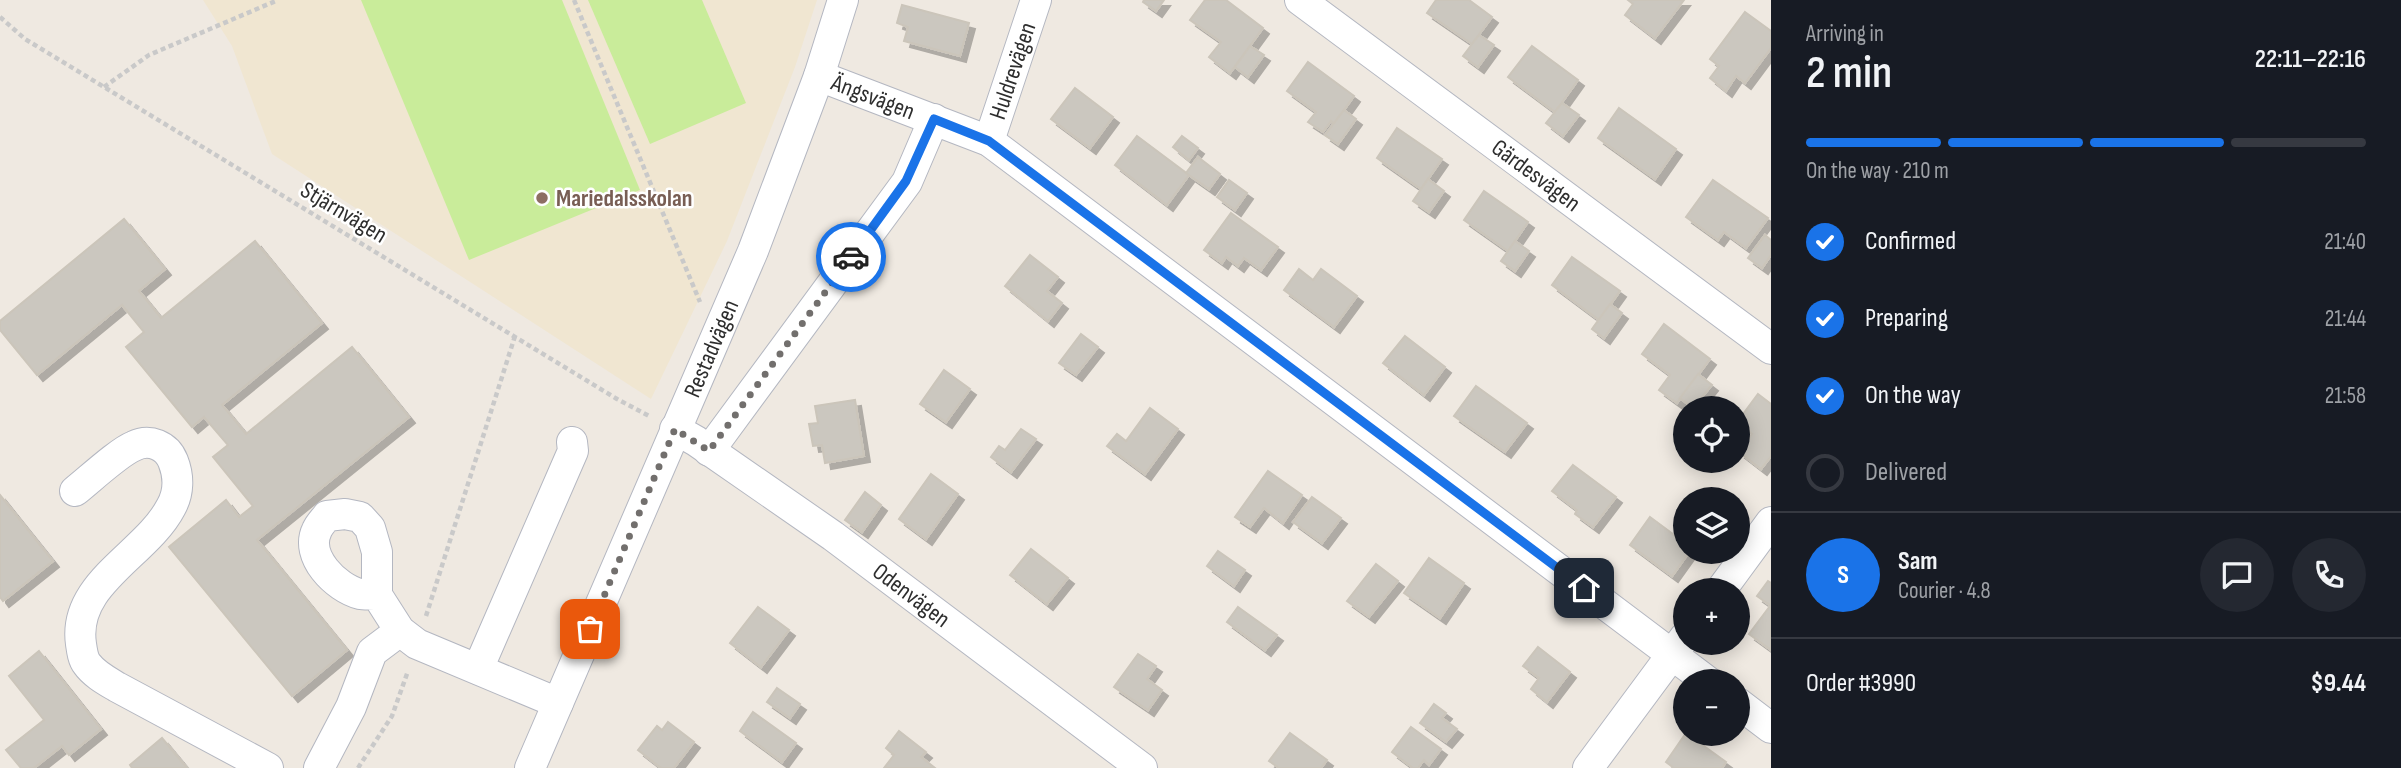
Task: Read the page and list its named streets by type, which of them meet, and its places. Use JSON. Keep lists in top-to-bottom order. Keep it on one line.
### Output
{"streets":{"street":["Huldrevägen","Ängsvägen","Gärdesvägen","Restadvägen","Odenvägen"],"path":["Stjärnvägen"]},"crossings":[["Huldrevägen","Ängsvägen"],["Ängsvägen","Restadvägen"],["Stjärnvägen","Restadvägen"],["Stjärnvägen","Odenvägen"],["Restadvägen","Odenvägen"]],"places":["Mariedalsskolan"],"page":{"heading":["2 min","Arriving in","22:11–22:16"],"panel":["Sam","Courier · 4.8","Order #3990","$9.44"],"bar":"On the way · 210 m","list":[["Confirmed","21:40"],["Preparing","21:44"],["On the way","21:58"],"Delivered"],"map_buttons":["+","−"],"round":"S"}}
